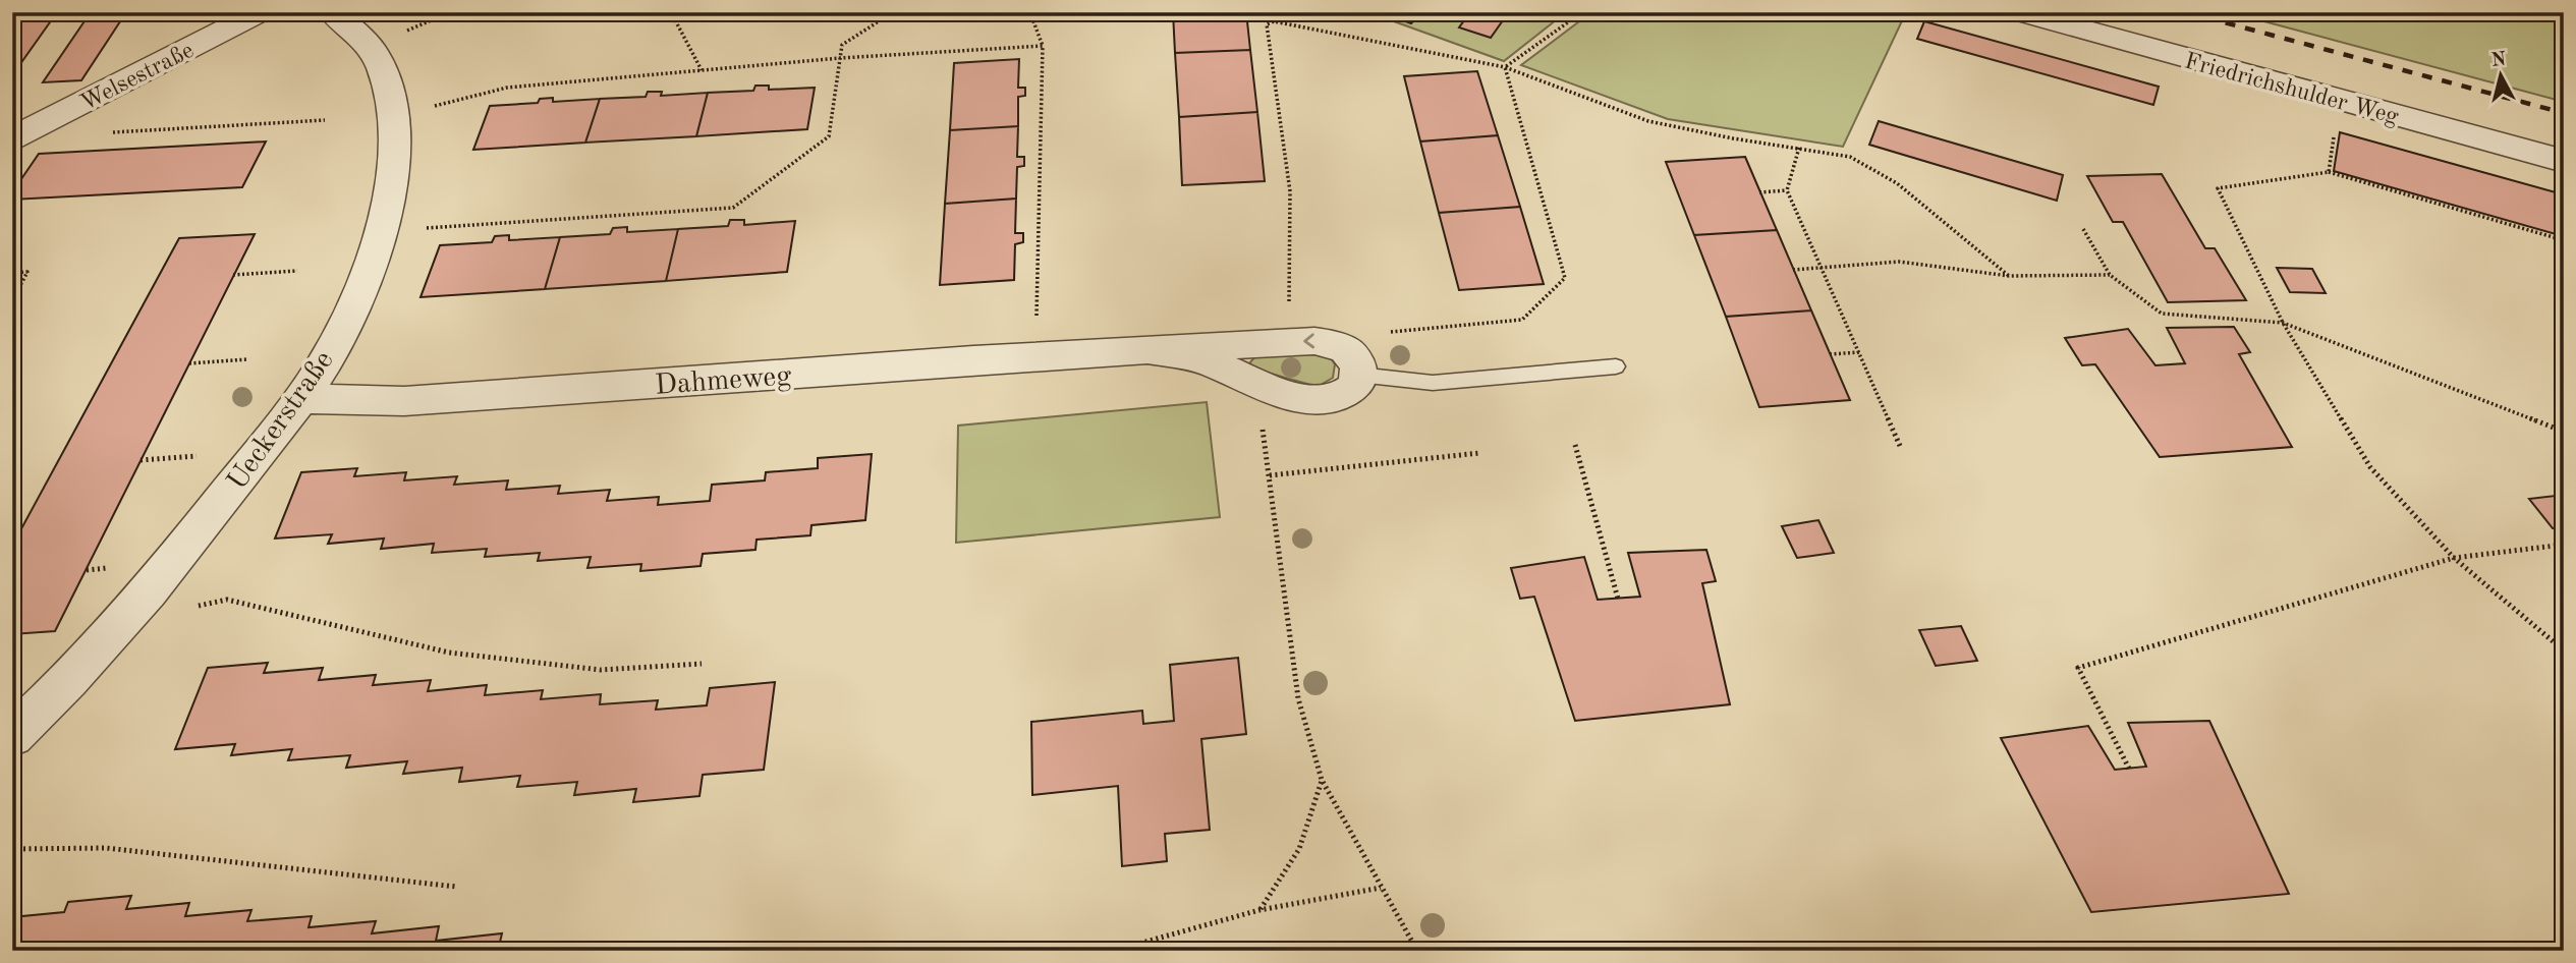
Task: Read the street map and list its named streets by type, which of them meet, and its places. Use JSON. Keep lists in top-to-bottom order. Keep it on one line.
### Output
{"streets":{"street":["Welsestraße","Friedrichshulder Weg","Dahmeweg","Ueckerstraße"]},"crossings":[["Dahmeweg","Ueckerstraße"]],"north":"top"}
